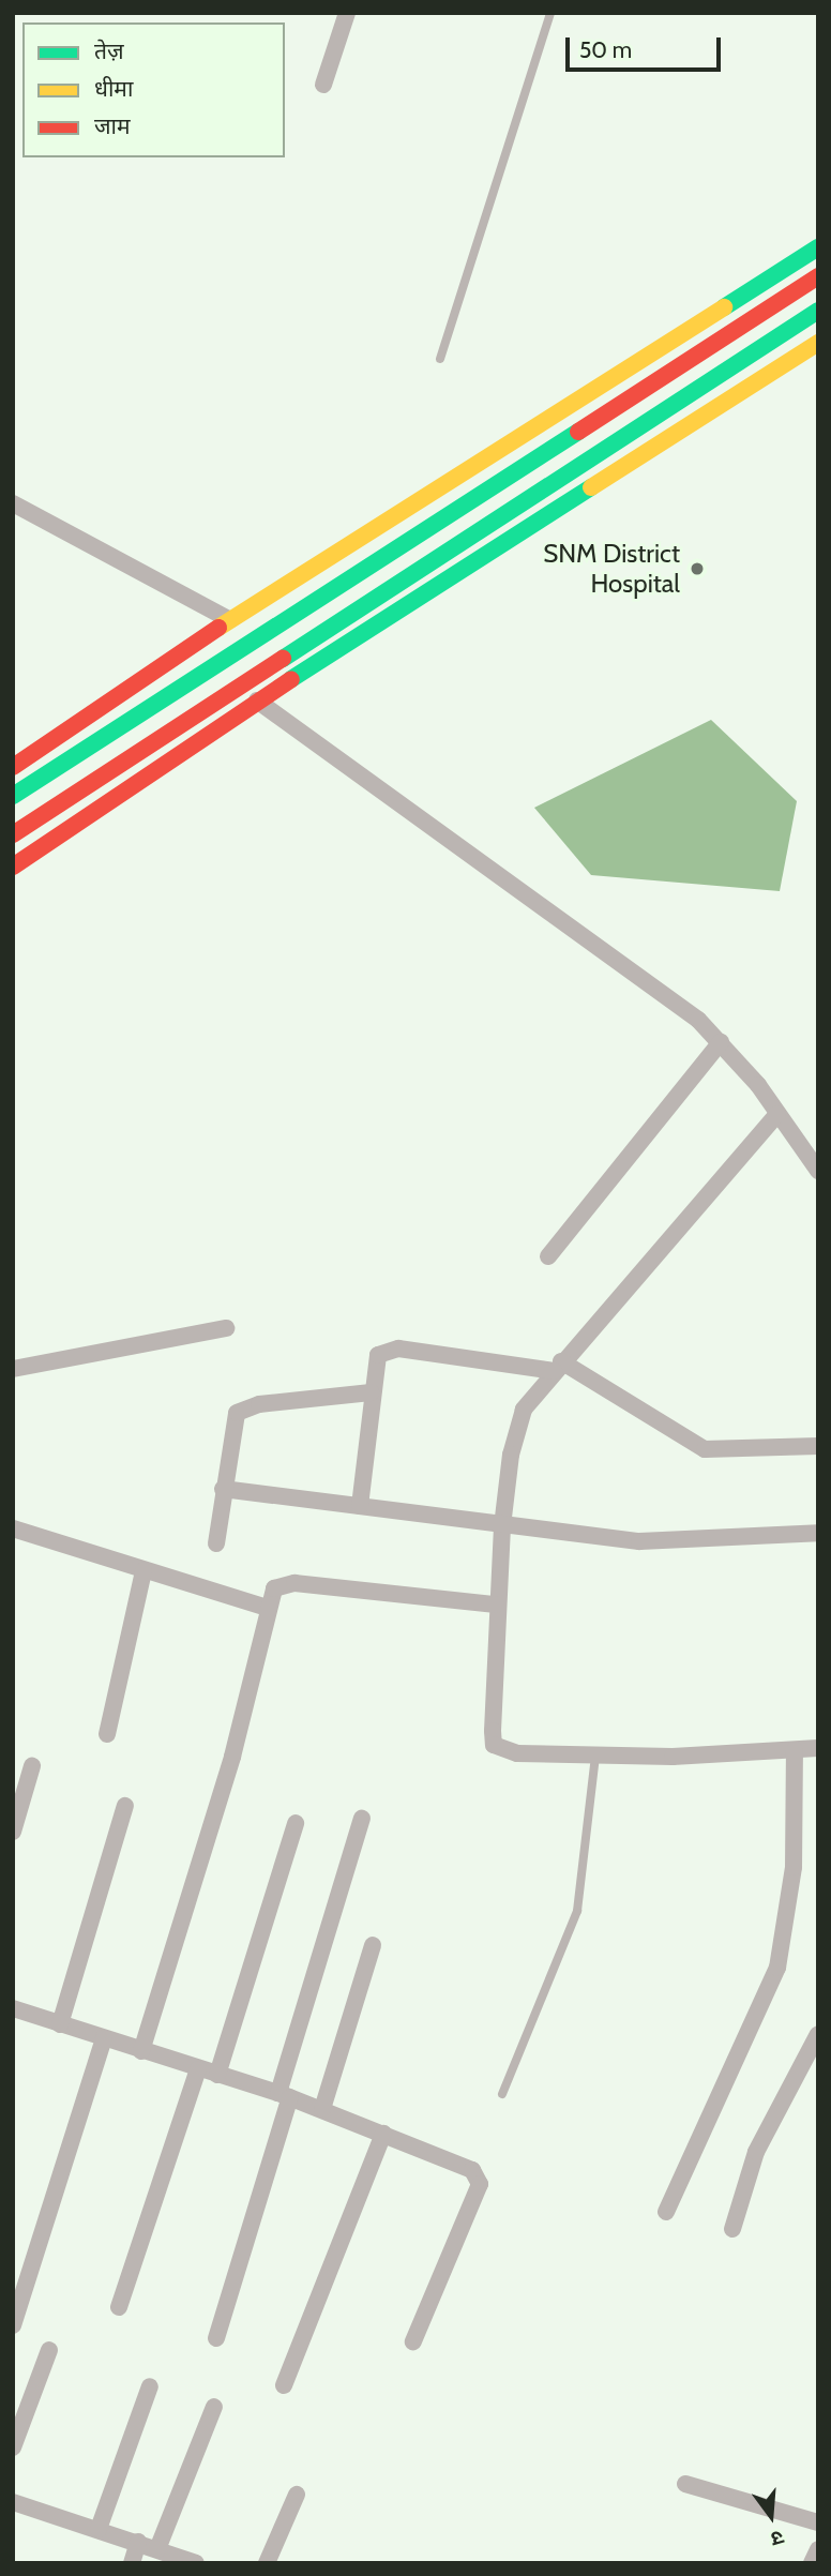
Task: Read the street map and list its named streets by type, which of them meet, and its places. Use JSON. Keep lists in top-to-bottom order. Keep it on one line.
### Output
{"places":["SNM District Hospital"],"legend":["तेज़","धीमा","जाम"],"scale_bar":"50 m","north":"bottom"}
